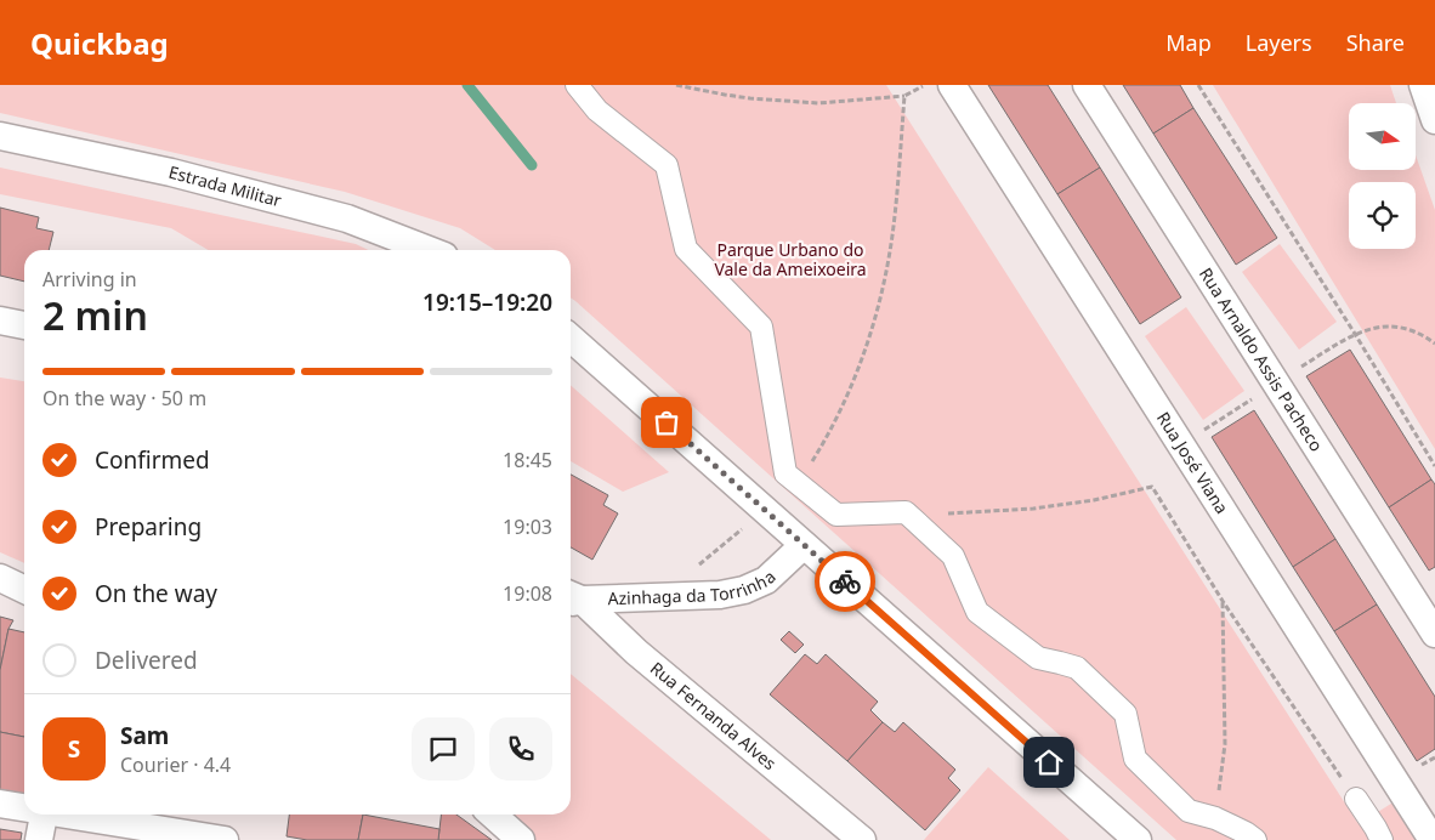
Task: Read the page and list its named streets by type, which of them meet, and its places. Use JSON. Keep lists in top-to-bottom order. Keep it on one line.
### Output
{"streets":{"street":["Estrada Militar","Rua Arnaldo Assis Pacheco","Rua José Viana","Azinhaga da Torrinha","Rua Fernanda Alves"]},"crossings":[["Azinhaga da Torrinha","Rua Fernanda Alves"]],"parks":["Parque Urbano do Vale da Ameixoeira"],"north":"right","page":{"header":"Quickbag","nav":["Map","Layers","Share"],"heading":["2 min","Arriving in","19:15–19:20"],"panel":["Sam","Courier · 4.4"],"bar":"On the way · 50 m","list":[["Confirmed","18:45"],["Preparing","19:03"],["On the way","19:08"],"Delivered"],"round":"S"}}
